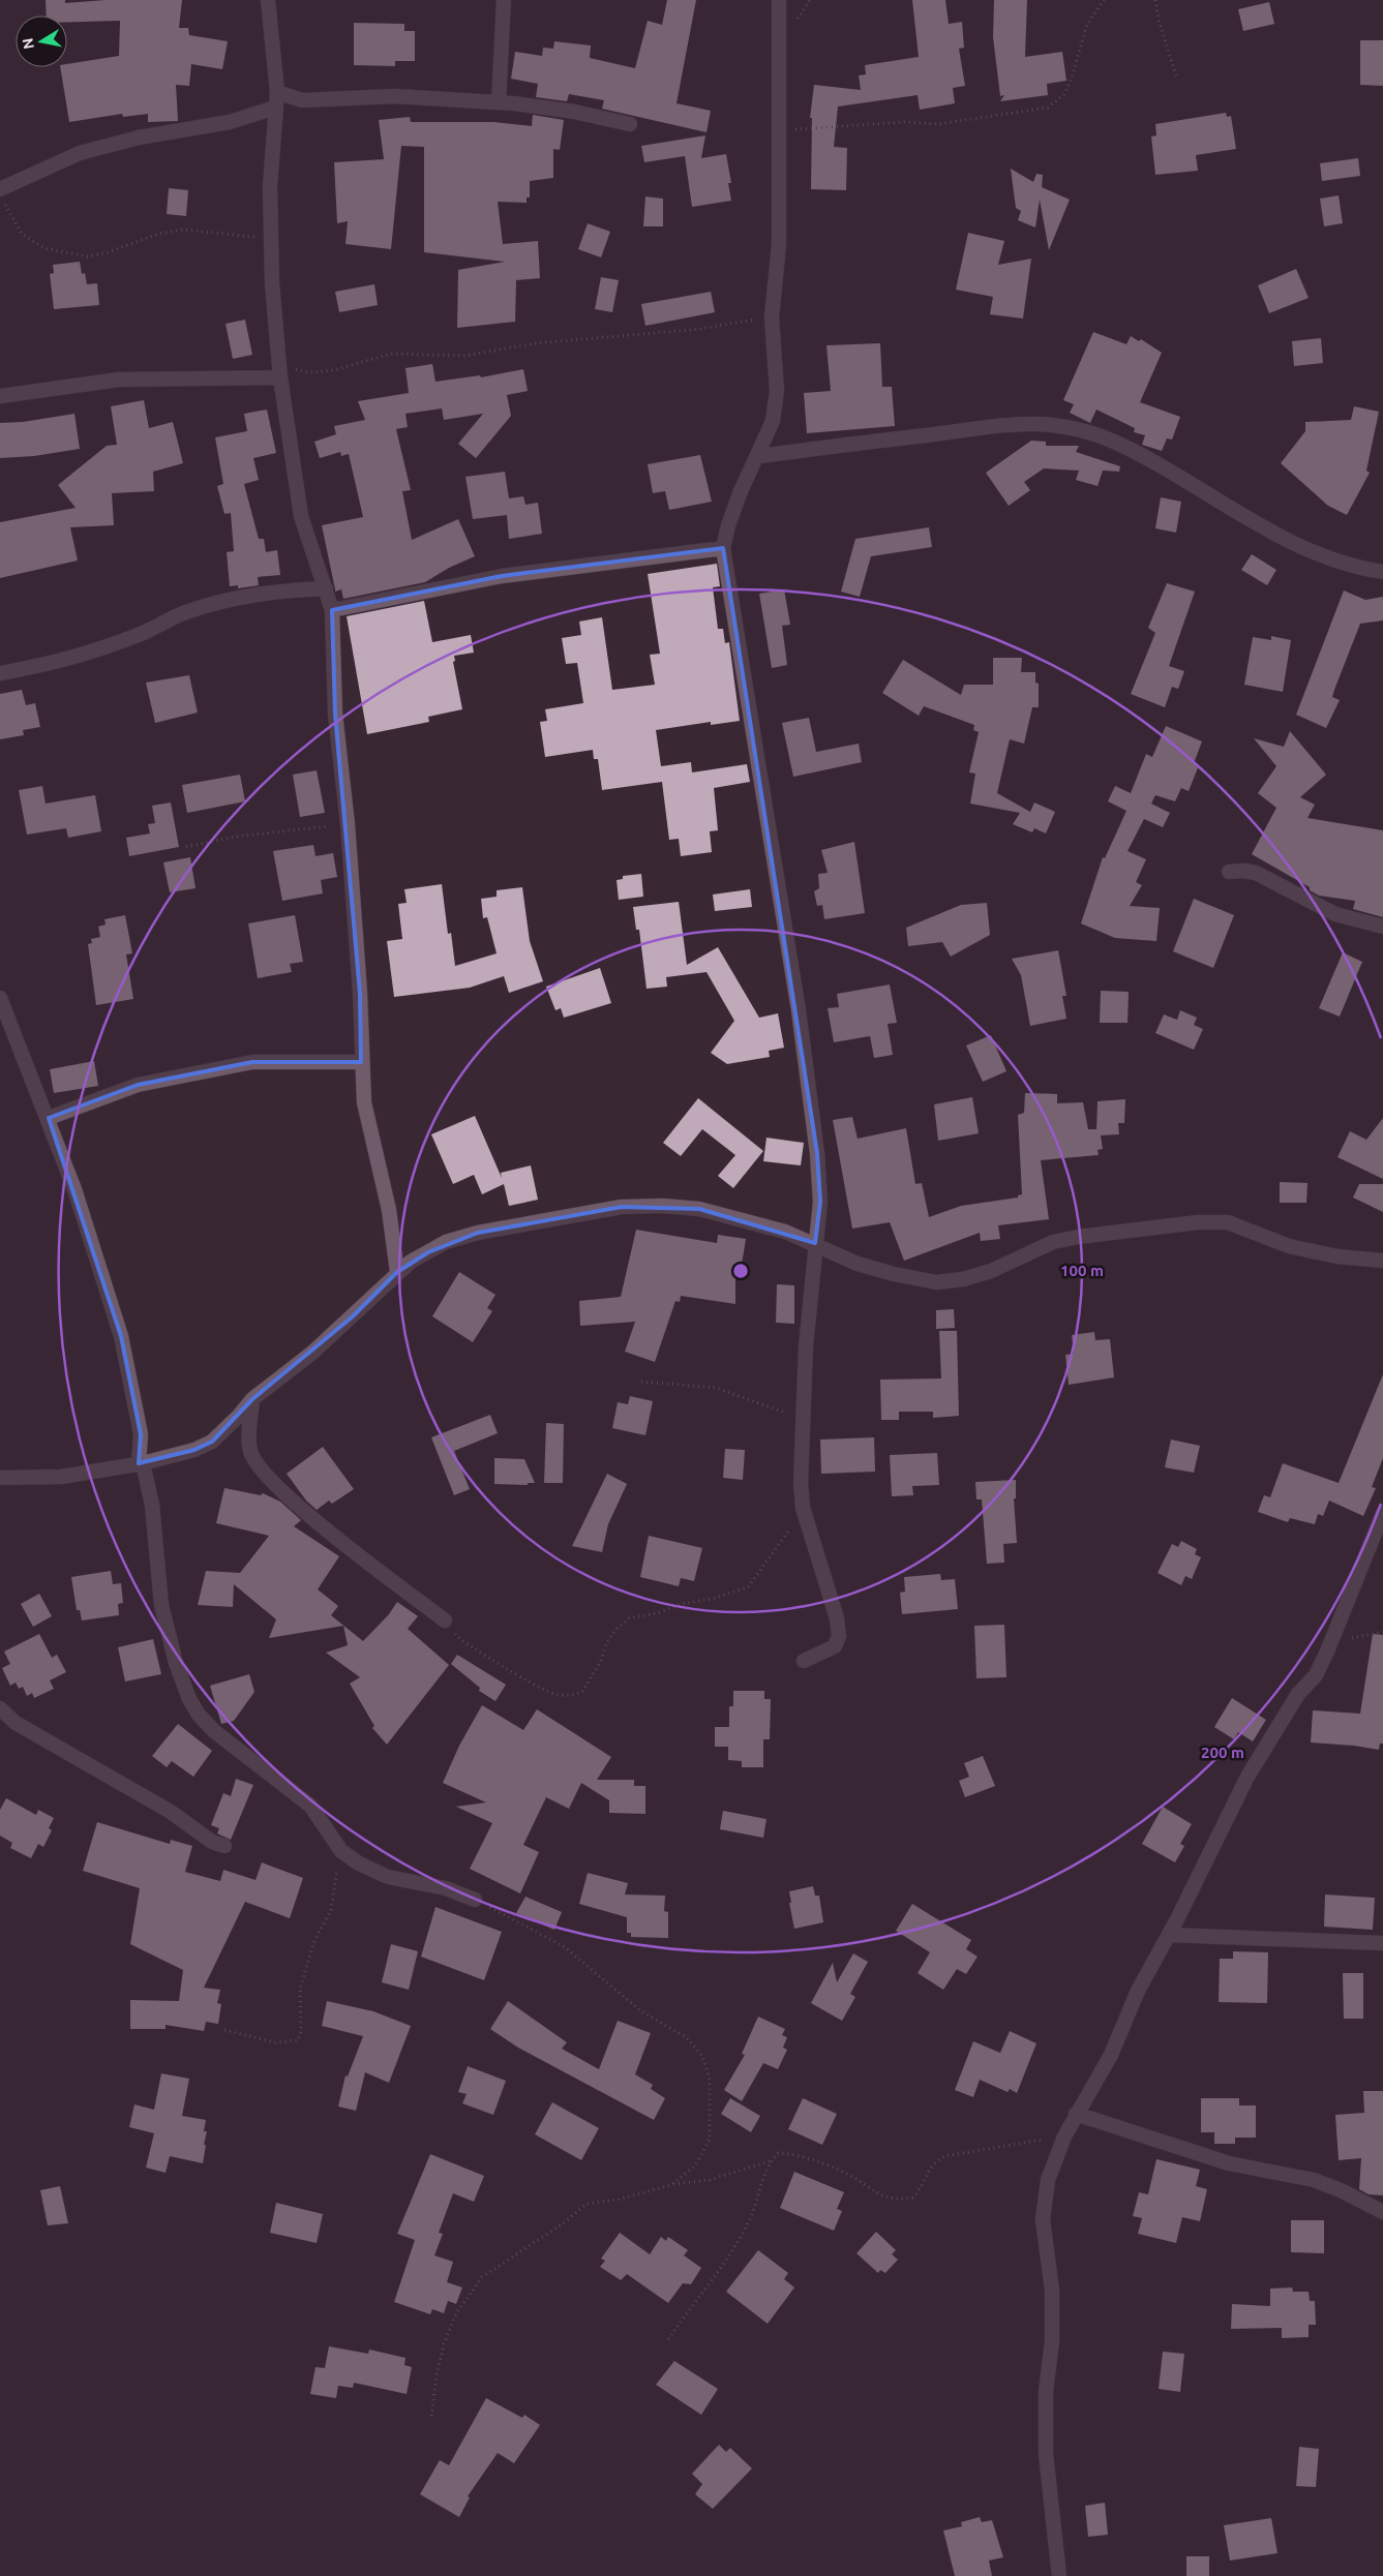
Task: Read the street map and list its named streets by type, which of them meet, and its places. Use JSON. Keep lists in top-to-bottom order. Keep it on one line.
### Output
{"north":"left","rings":["100 m","200 m"]}
